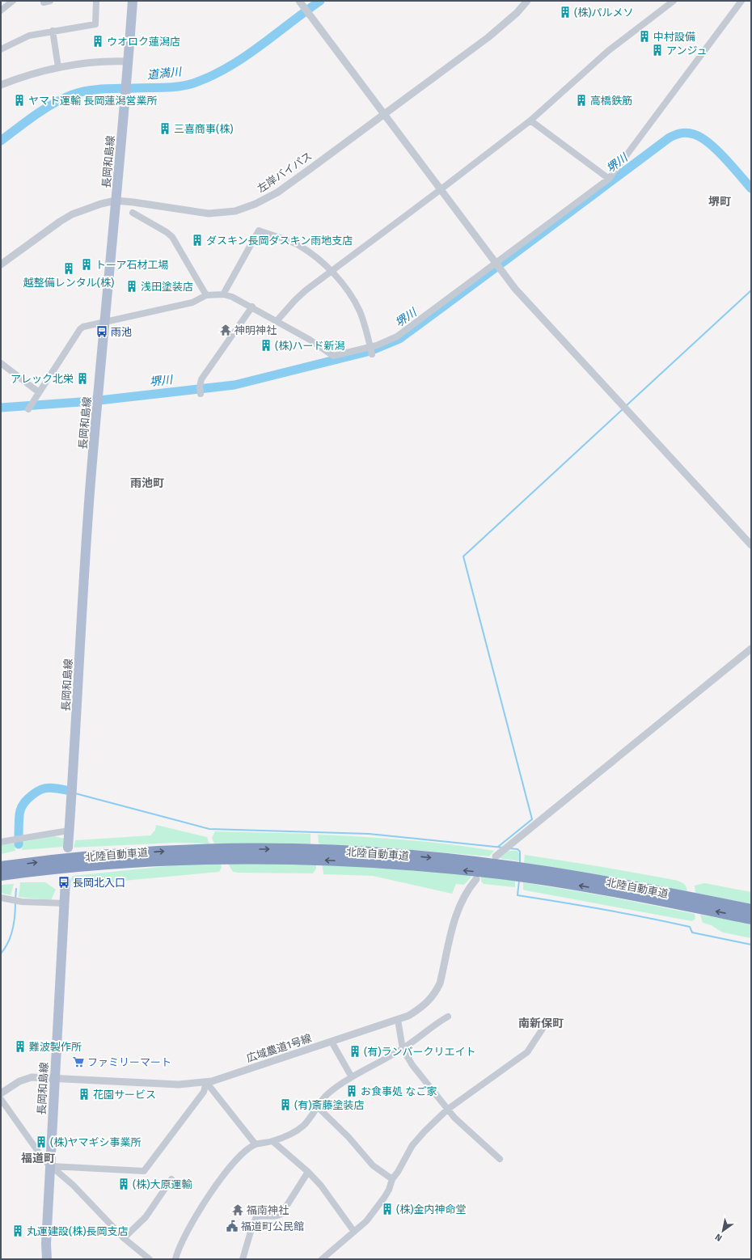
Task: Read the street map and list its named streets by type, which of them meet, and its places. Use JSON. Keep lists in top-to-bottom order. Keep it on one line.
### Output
{"streets":{"highway":["北陸自動車道"],"main road":["長岡和島線"],"street":["左岸バイパス","広域農道1号線"]},"crossings":[["長岡和島線","左岸バイパス"],["長岡和島線","広域農道1号線"]],"districts":["堺町","雨池町","南新保町","福道町"],"water":["道満川","堺川"],"places":{"building":["(株)パルメソ","中村設備","ウオロク蓮潟店","アンジュ","ヤマト運輸 長岡蓮潟営業所","高橋鉄筋","三喜商事(株)","ダスキン長岡ダスキン雨地支店","トーア石材工場","越整備レンタル(株)","浅田塗装店","(株)ハード新潟","アレック北栄","難波製作所","(有)ランバークリエイト","お食事処 なご家","花園サービス","(有)斎藤塗装店","(株)ヤマギシ事業所","(株)大原運輸","(株)金内神命堂","丸運建設(株)長岡支店"],"temple":["神明神社","福南神社"],"bus stop":["雨池","長岡北入口"],"supermarket":["ファミリーマート"],"public building":["福道町公民館"]},"north":"bottom left"}
